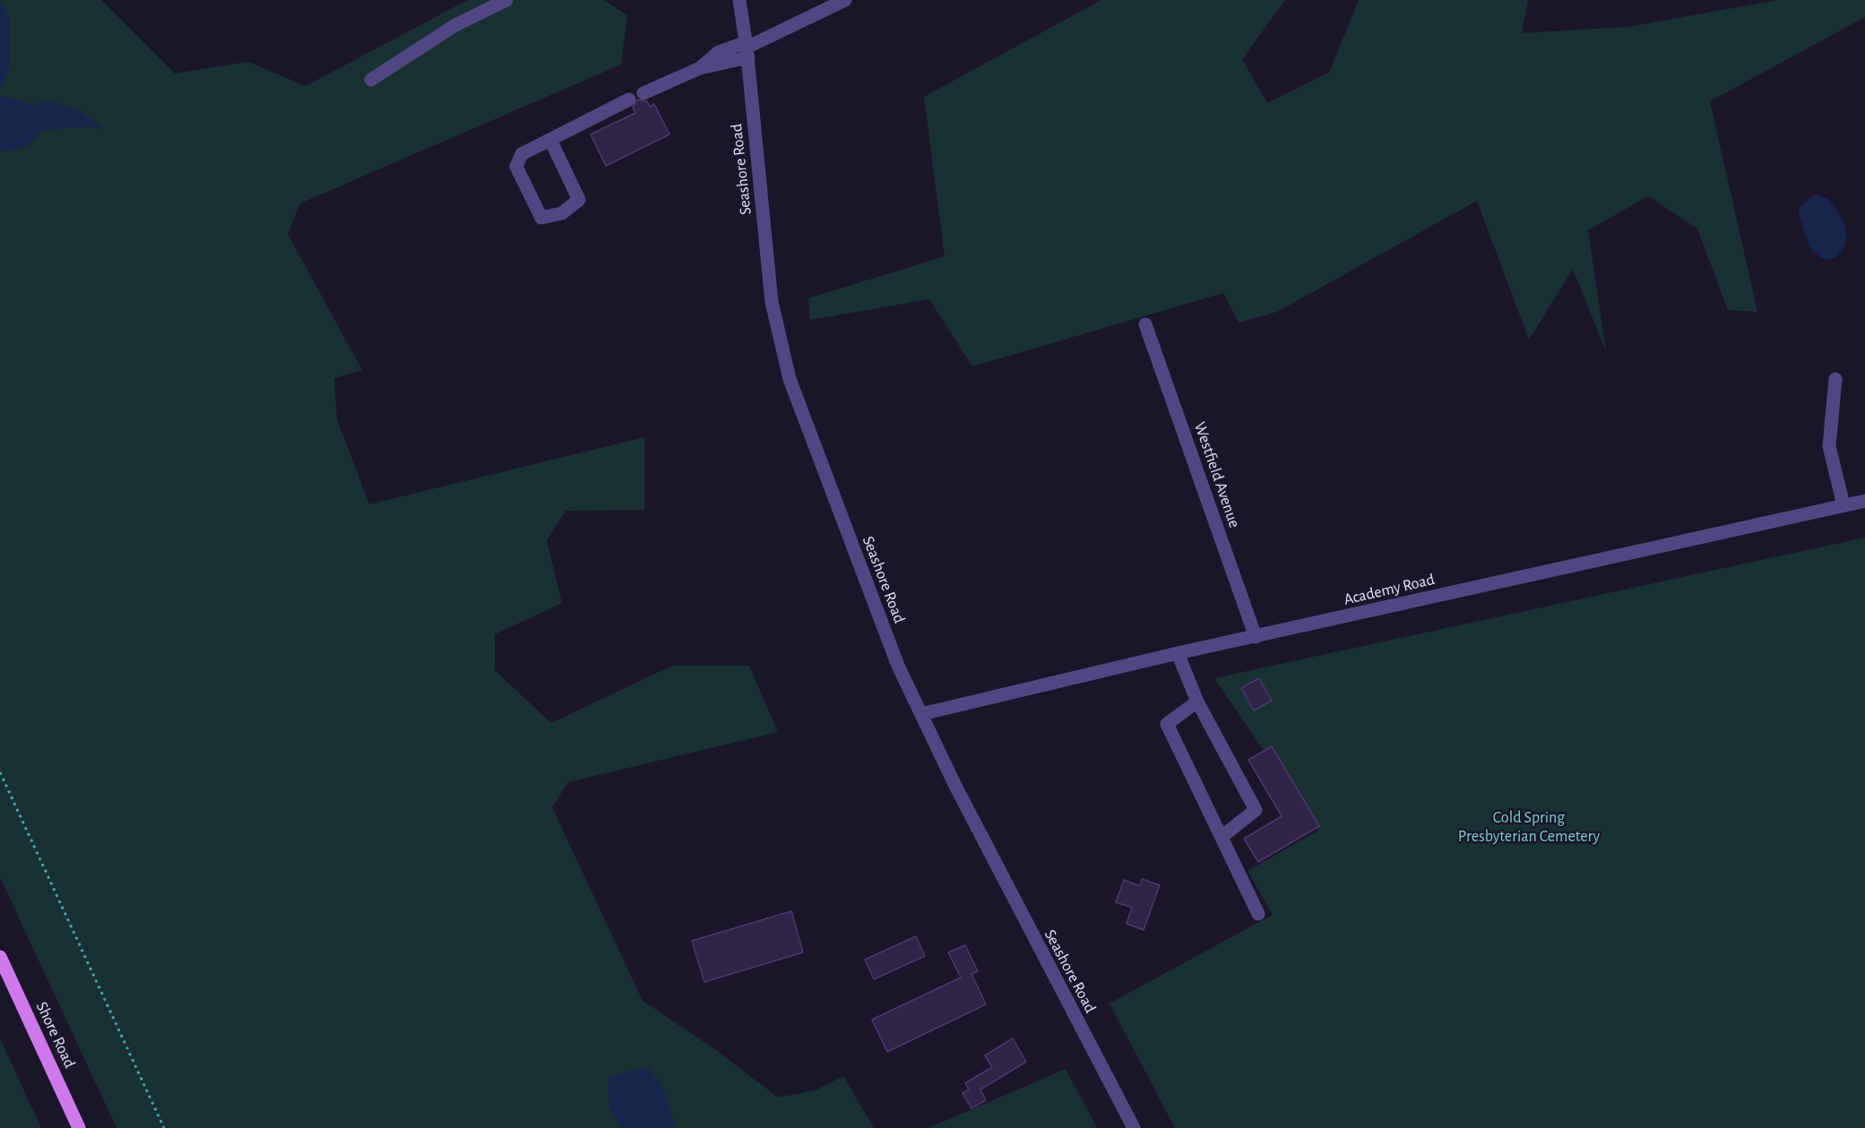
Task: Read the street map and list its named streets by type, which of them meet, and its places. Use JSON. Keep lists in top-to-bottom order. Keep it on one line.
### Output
{"streets":{"main road":["Shore Road"],"street":["Seashore Road","Westfield Avenue","Academy Road"]},"crossings":[["Seashore Road","Academy Road"],["Westfield Avenue","Academy Road"]],"parks":["Cold Spring Presbyterian Cemetery"]}
